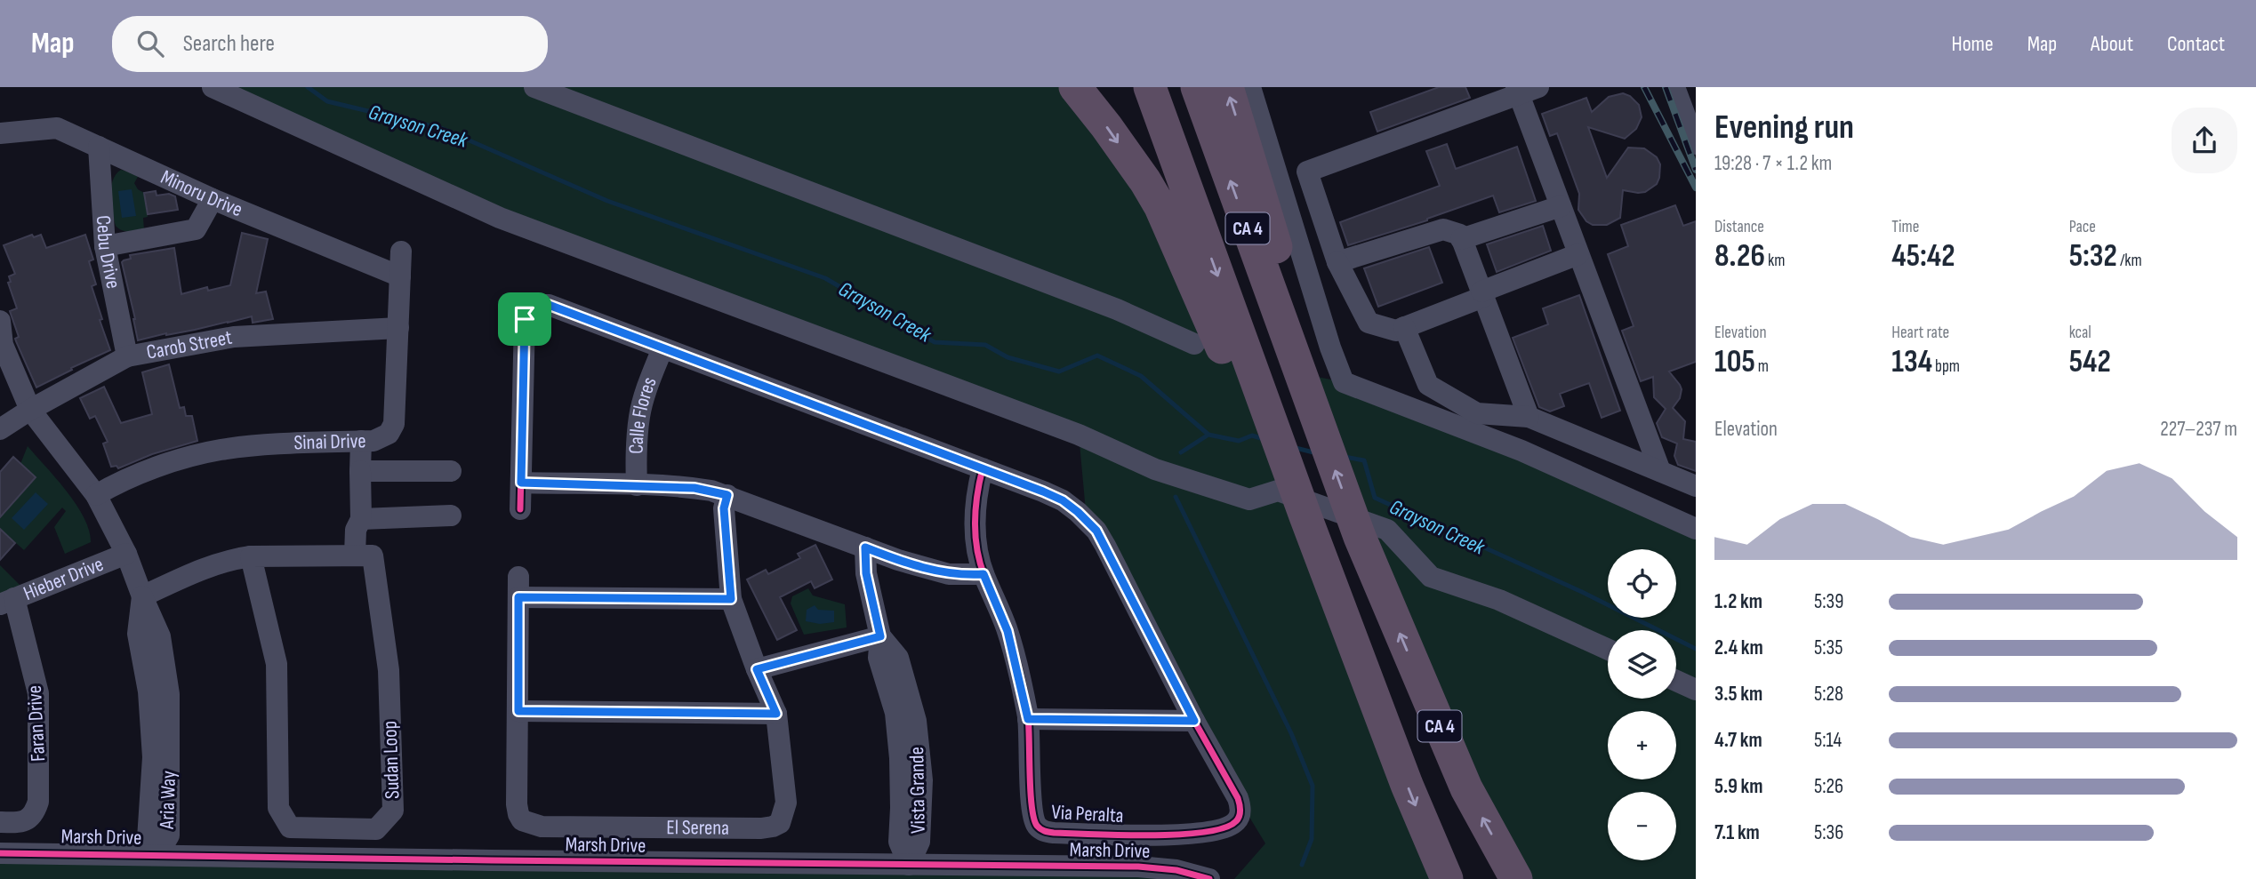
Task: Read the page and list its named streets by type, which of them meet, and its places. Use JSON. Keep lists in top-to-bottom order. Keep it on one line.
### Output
{"streets":{"highway":["CA 4"],"street":["Minoru Drive","Cebu Drive","Carob Street","Calle Flores","Sinai Drive","Hieber Drive","Faran Drive","Sudan Loop","Vista Grande","Aria Way","Via Peralta","El Serena","Marsh Drive"]},"crossings":[["Minoru Drive","Cebu Drive"],["Minoru Drive","Sinai Drive"],["Cebu Drive","Carob Street"],["Carob Street","Sinai Drive"],["Carob Street","Aria Way"],["Sinai Drive","Aria Way"],["Hieber Drive","Faran Drive"],["Hieber Drive","Aria Way"],["Vista Grande","Marsh Drive"],["Aria Way","Marsh Drive"]],"water":["Grayson Creek"],"page":{"header":"Map","search":"Search here","nav":["Home","Map","About","Contact"],"heading":["Evening run","19:28 · 7 × 1.2 km"],"stats":[["Distance","8.26 km"],["Time","45:42"],["Pace","5:32 /km"],["Elevation","105 m"],["Heart rate","134 bpm"],["kcal","542"]],"chart":["Elevation","227–237 m"],"map_buttons":["+","−"],"list":[{"name":"1.2 km","note":"5:39"},{"name":"2.4 km","note":"5:35"},{"name":"3.5 km","note":"5:28"},{"name":"4.7 km","note":"5:14"},{"name":"5.9 km","note":"5:26"},{"name":"7.1 km","note":"5:36"}]}}
